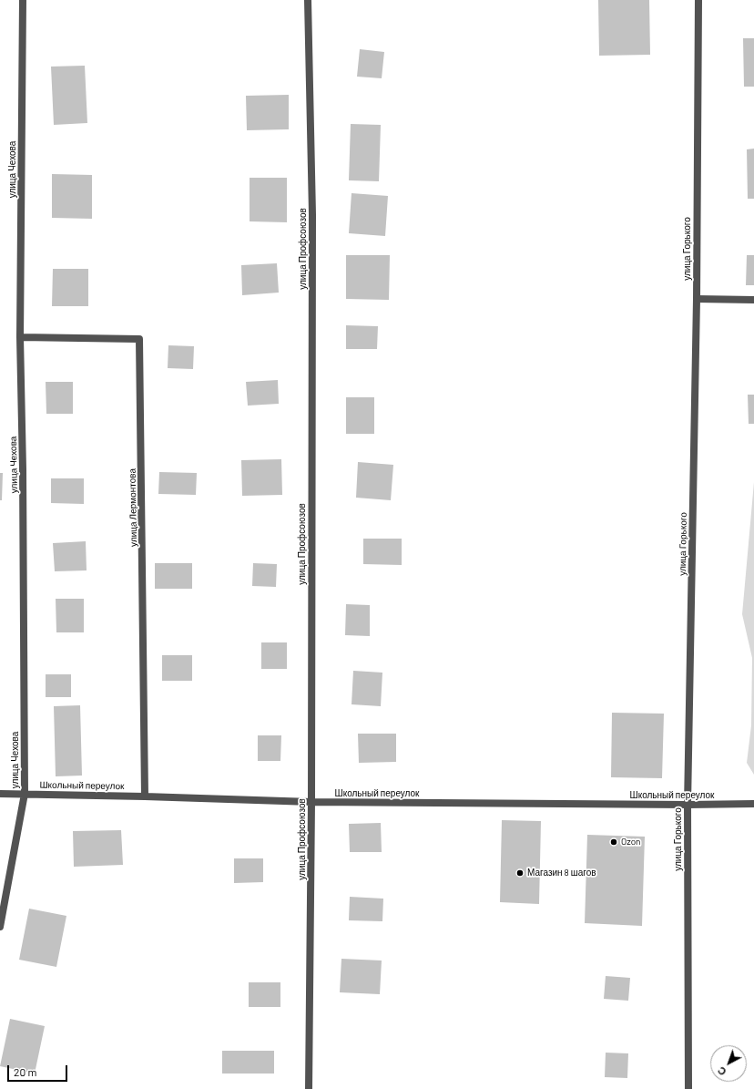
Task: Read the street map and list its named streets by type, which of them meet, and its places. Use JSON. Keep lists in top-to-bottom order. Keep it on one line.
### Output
{"streets":{"street":["улица Чехова","улица Профсоюзов","улица Горького","улица Лермонтова","Школьный переулок"]},"crossings":[["улица Чехова","улица Лермонтова"],["улица Чехова","Школьный переулок"],["улица Профсоюзов","Школьный переулок"],["улица Горького","Школьный переулок"],["улица Лермонтова","Школьный переулок"]],"places":["Ozon","Магазин 8 шагов"],"scale_bar":"20 m","north":"bottom left"}
